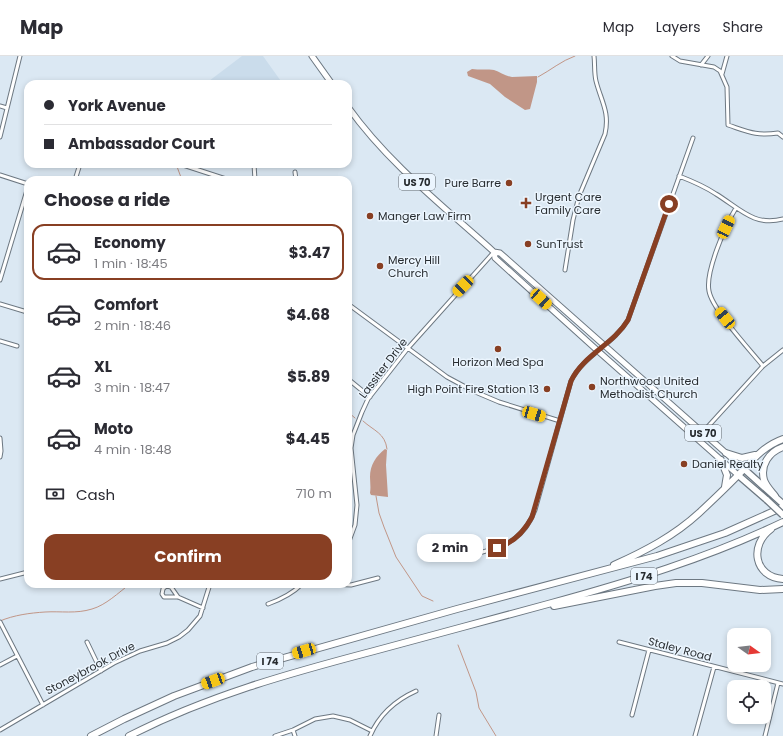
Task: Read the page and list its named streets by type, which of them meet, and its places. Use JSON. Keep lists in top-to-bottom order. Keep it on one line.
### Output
{"streets":{"highway":["US 70","I 74"],"street":["Lassiter Drive","Staley Road","Stoneybrook Drive"]},"crossings":[["US 70","Lassiter Drive"],["US 70","I 74"]],"places":{"other":["Pure Barre","Manger Law Firm","SunTrust","Mercy Hill Church","Horizon Med Spa","Northwood United Methodist Church","High Point Fire Station 13","Daniel Realty"],"health":["Urgent Care Family Care"]},"north":"right","page":{"header":"Map","nav":["Map","Layers","Share"],"banner":["York Avenue","Ambassador Court"],"heading":"Choose a ride","list":[{"name":"Economy","note":"1 min · 18:45","value":"$3.47"},{"name":"Comfort","note":"2 min · 18:46","value":"$4.68"},{"name":"XL","note":"3 min · 18:47","value":"$5.89"},{"name":"Moto","note":"4 min · 18:48","value":"$4.45"}],"pay":["Cash","710 m"],"buttons":"Confirm","bubble":"2 min"}}
